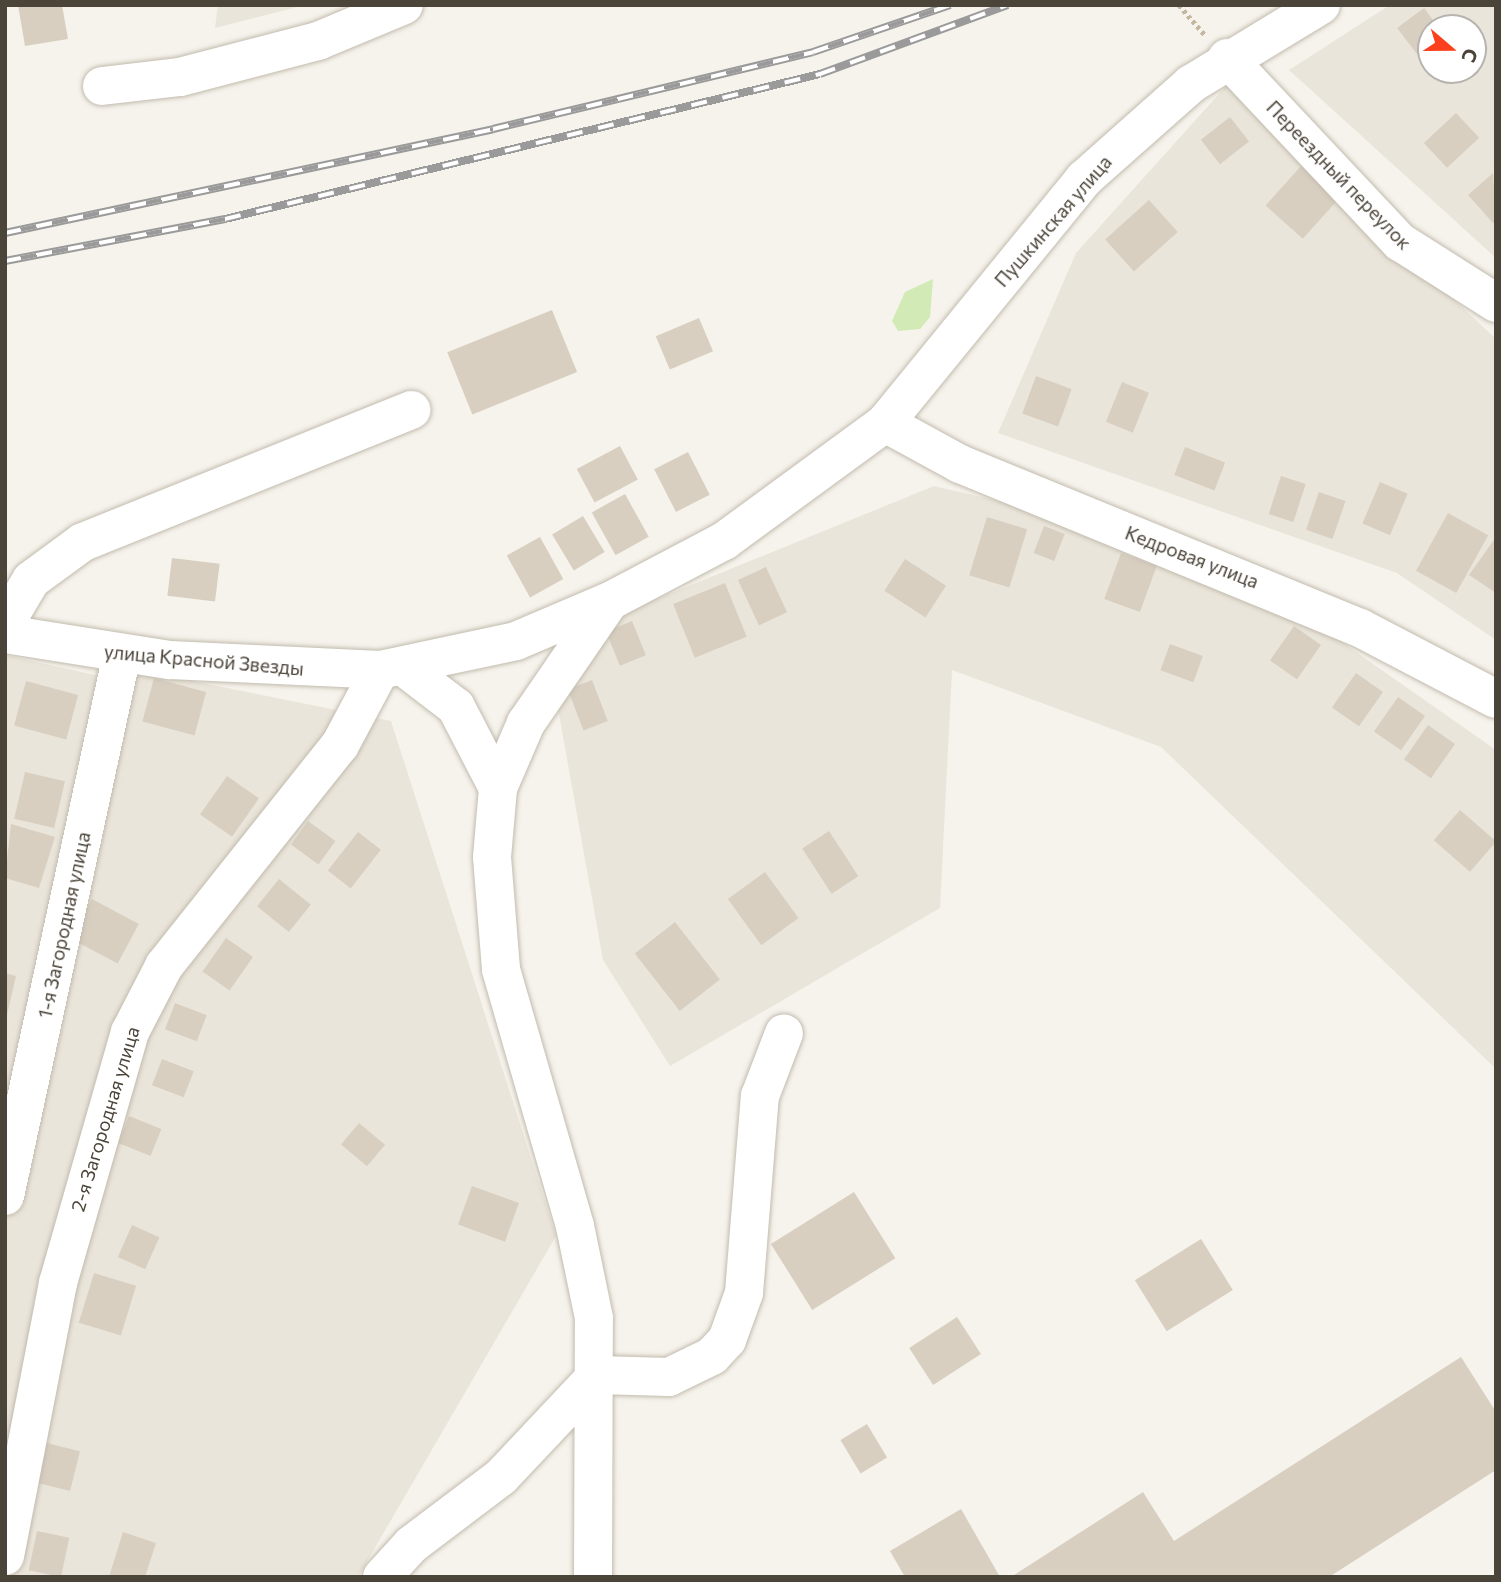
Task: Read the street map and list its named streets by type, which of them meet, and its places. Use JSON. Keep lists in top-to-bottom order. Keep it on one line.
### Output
{"streets":{"street":["Переездный переулок","Пушкинская улица","Кедровая улица","улица Красной Звезды","1-я Загородная улица","2-я Загородная улица"]},"crossings":[["Переездный переулок","Пушкинская улица"],["Пушкинская улица","Кедровая улица"],["Пушкинская улица","улица Красной Звезды"],["улица Красной Звезды","1-я Загородная улица"],["улица Красной Звезды","2-я Загородная улица"]],"north":"right"}
